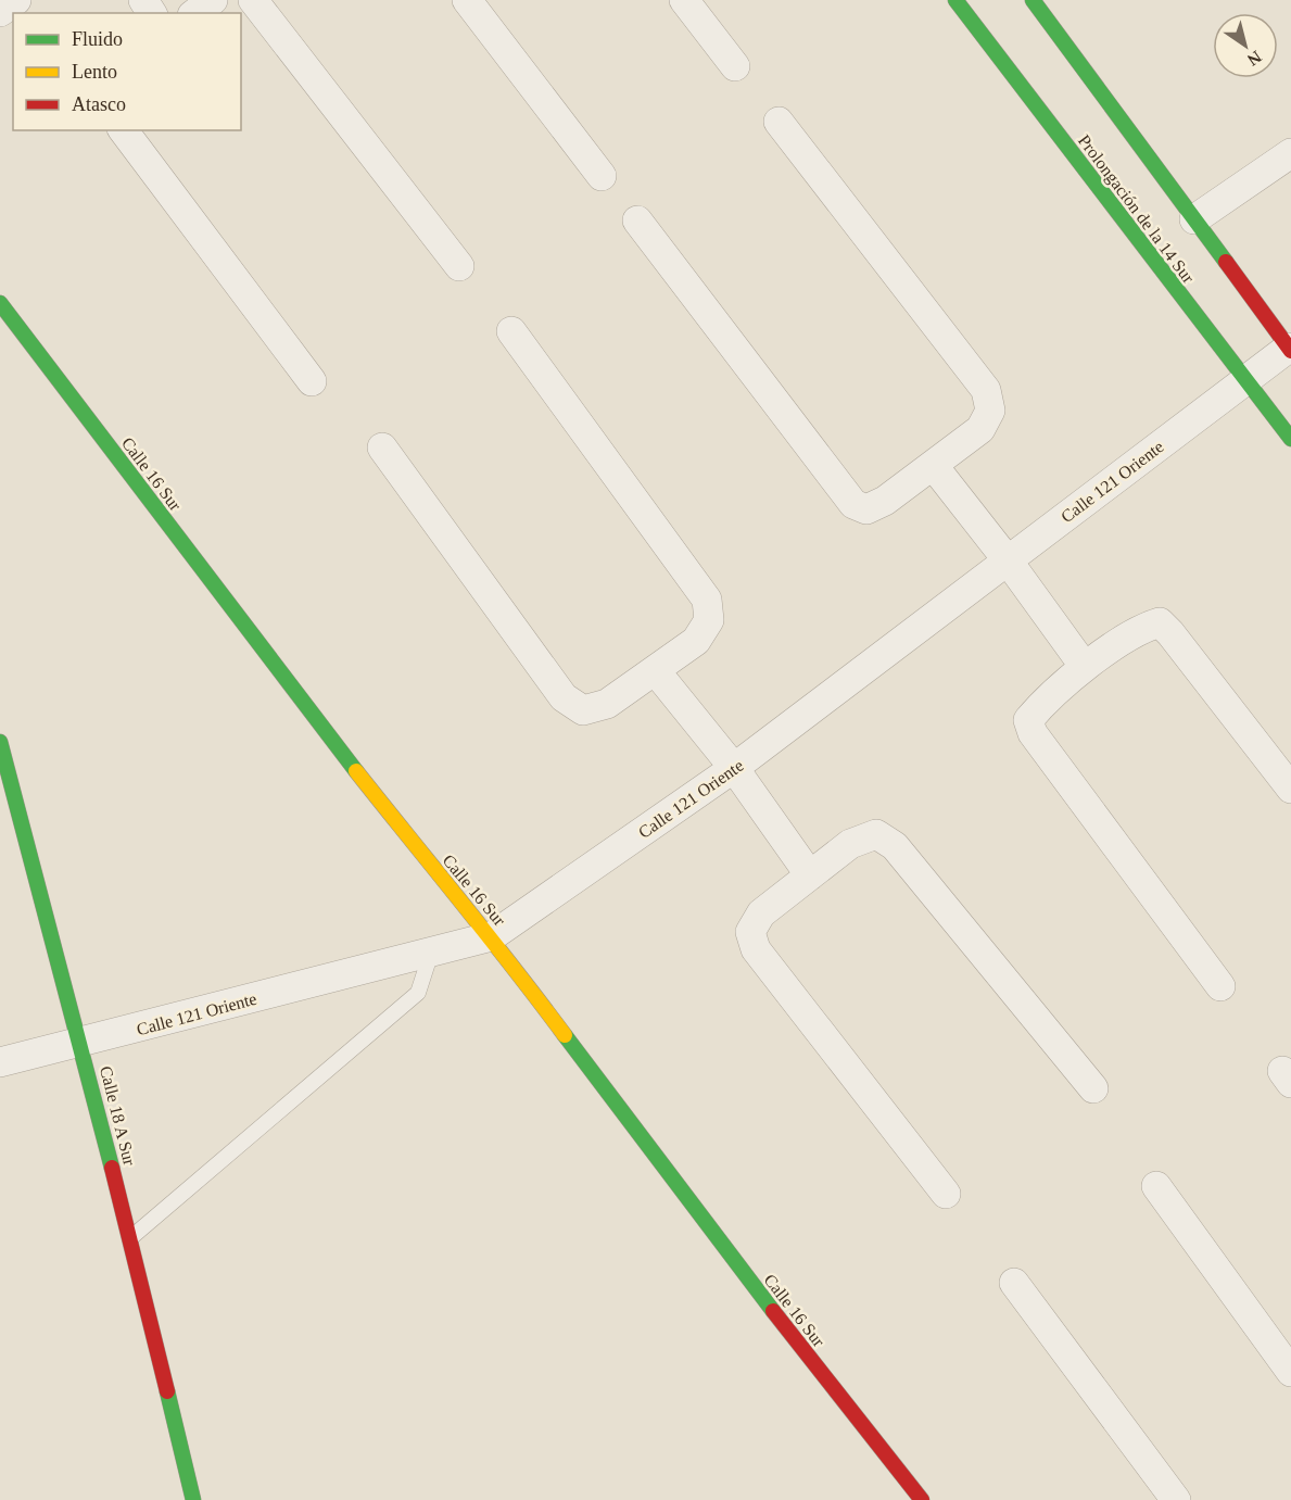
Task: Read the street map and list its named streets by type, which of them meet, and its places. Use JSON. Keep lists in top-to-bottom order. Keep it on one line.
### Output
{"streets":{"street":["Prolongación de la 14 Sur","Calle 16 Sur","Calle 121 Oriente","Calle 18 A Sur"]},"crossings":[["Prolongación de la 14 Sur","Calle 121 Oriente"],["Calle 16 Sur","Calle 121 Oriente"],["Calle 121 Oriente","Calle 18 A Sur"]],"legend":["Fluido","Lento","Atasco"],"north":"bottom right"}
